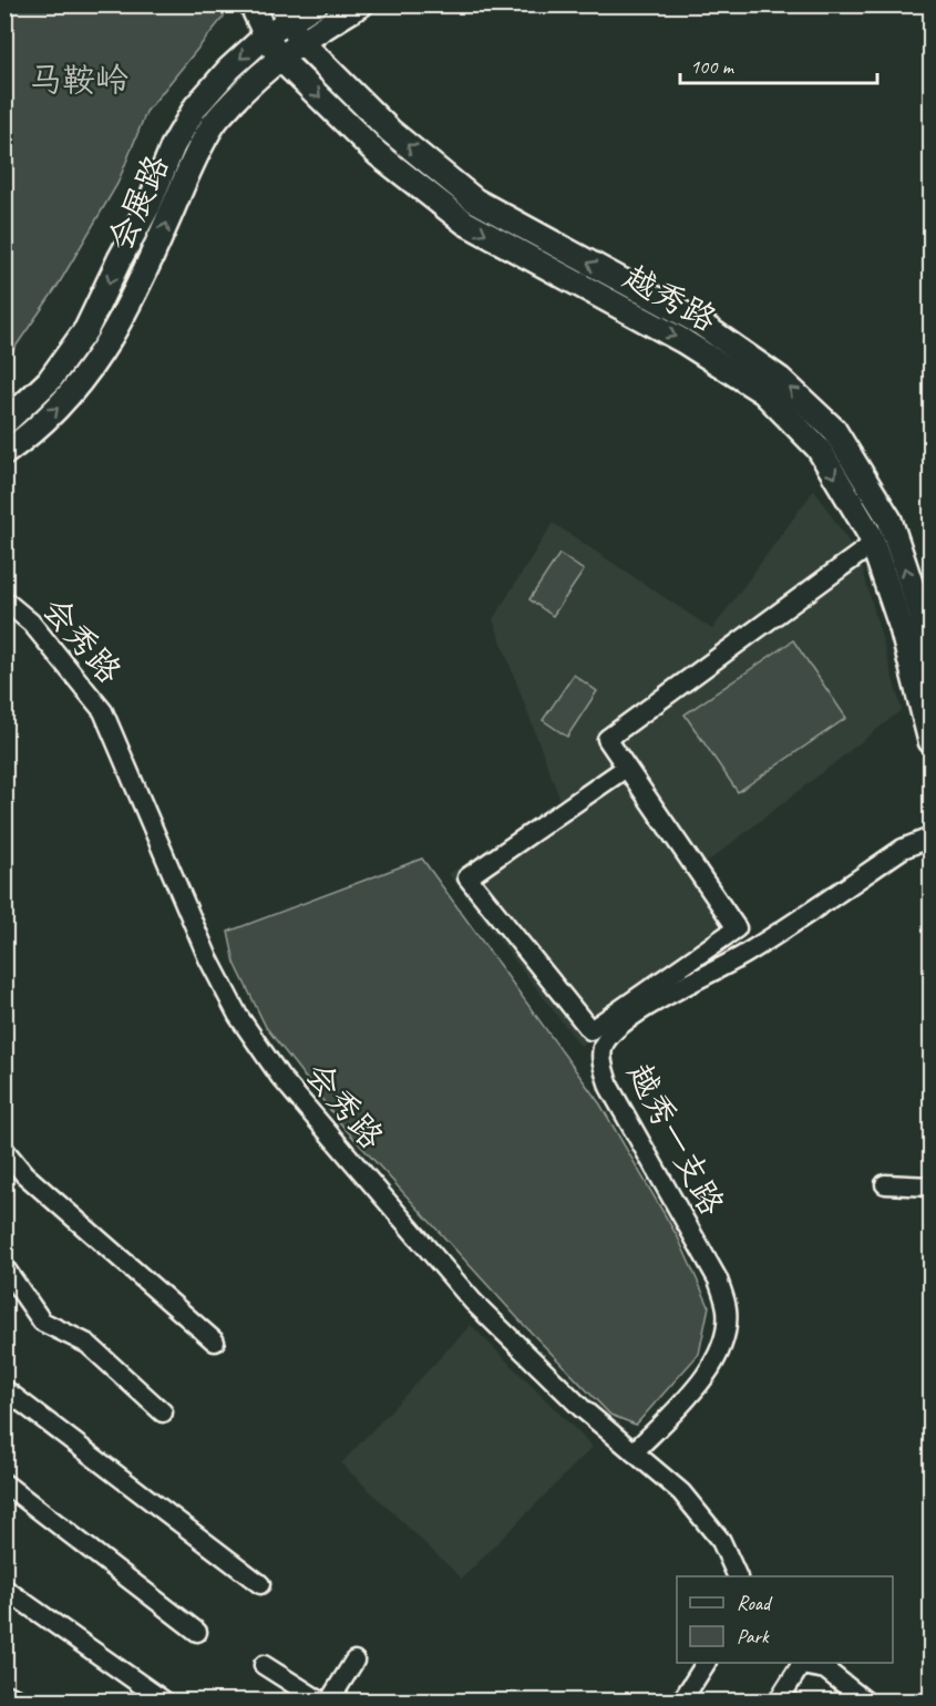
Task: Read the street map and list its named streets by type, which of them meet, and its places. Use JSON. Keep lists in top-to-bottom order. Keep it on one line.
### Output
{"streets":{"main road":["会展路","越秀路"],"street":["会秀路","越秀一支路"]},"crossings":[["会展路","越秀路"],["会秀路","越秀一支路"]],"parks":["马鞍岭"],"legend":["Road","Park"],"scale_bar":"100 m"}
